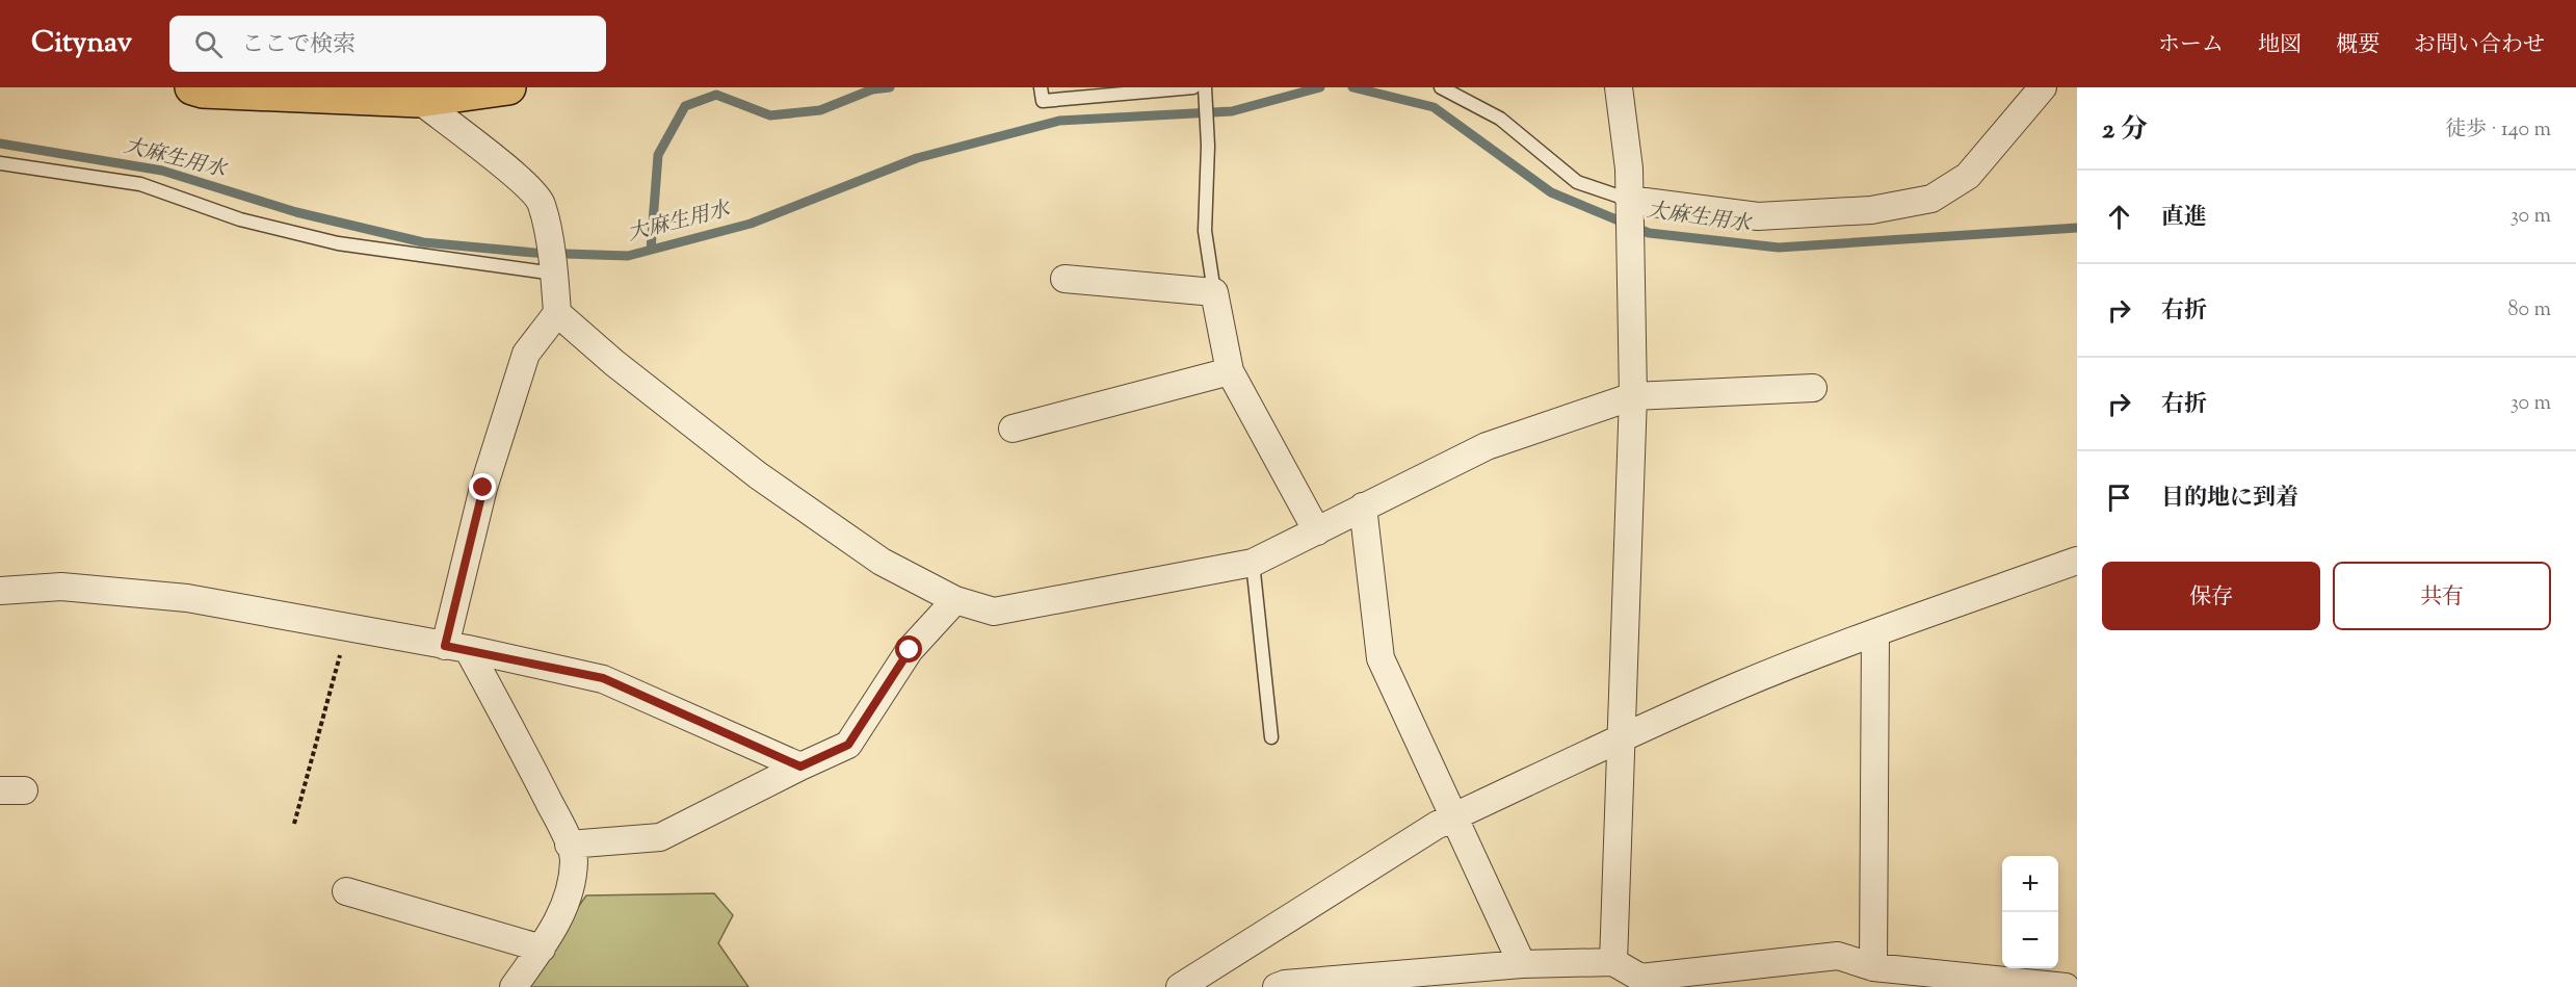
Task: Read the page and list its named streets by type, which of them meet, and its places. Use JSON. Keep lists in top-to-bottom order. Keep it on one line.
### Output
{"water":["大麻生用水"],"page":{"header":"Citynav","search":"ここで検索","nav":["ホーム","地図","概要","お問い合わせ"],"heading":["2 分","徒歩 · 140 m"],"list":[["直進","30 m"],["右折","80 m"],["右折","30 m"],"目的地に到着"],"buttons":["保存","共有"],"map_buttons":["+","−"]}}
